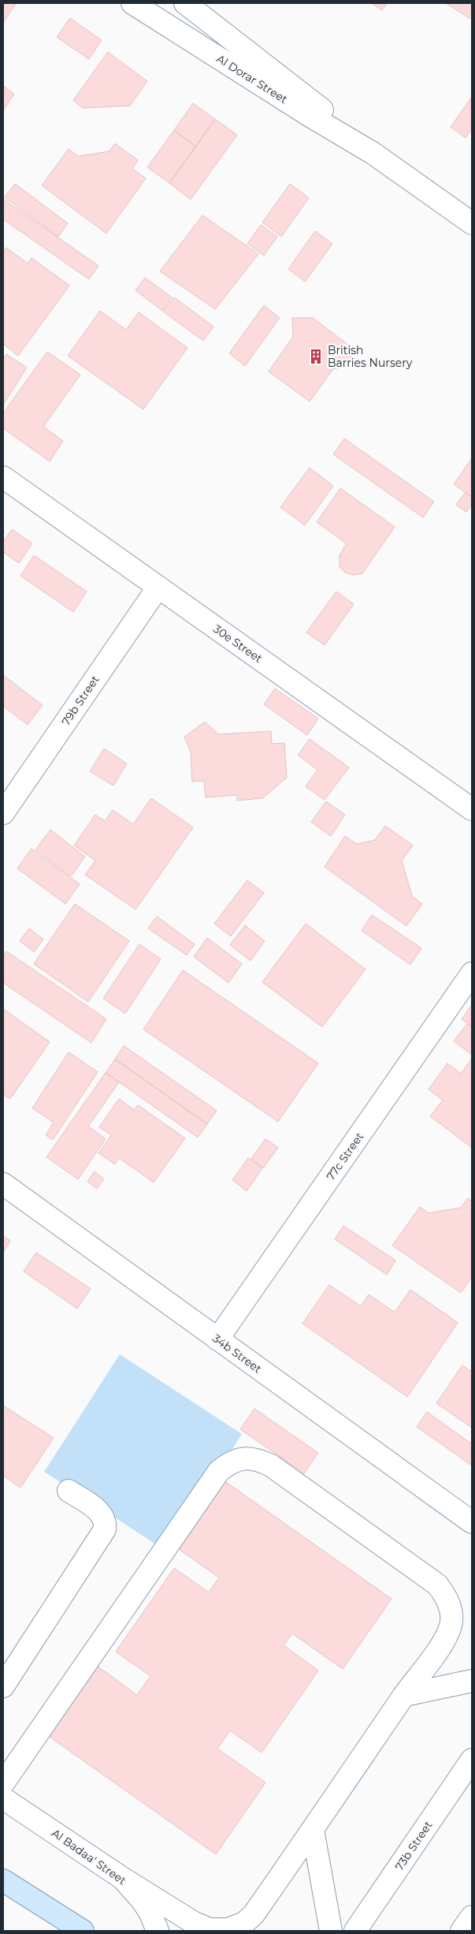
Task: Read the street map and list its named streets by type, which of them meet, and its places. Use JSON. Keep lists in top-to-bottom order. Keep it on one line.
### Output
{"streets":{"street":["Al Dorar Street","30e Street","79b Street","77c Street","34b Street","73b Street","Al Badaa' Street"]},"crossings":[["30e Street","79b Street"],["77c Street","34b Street"]],"places":{"building":["British Barries Nursery"]}}
